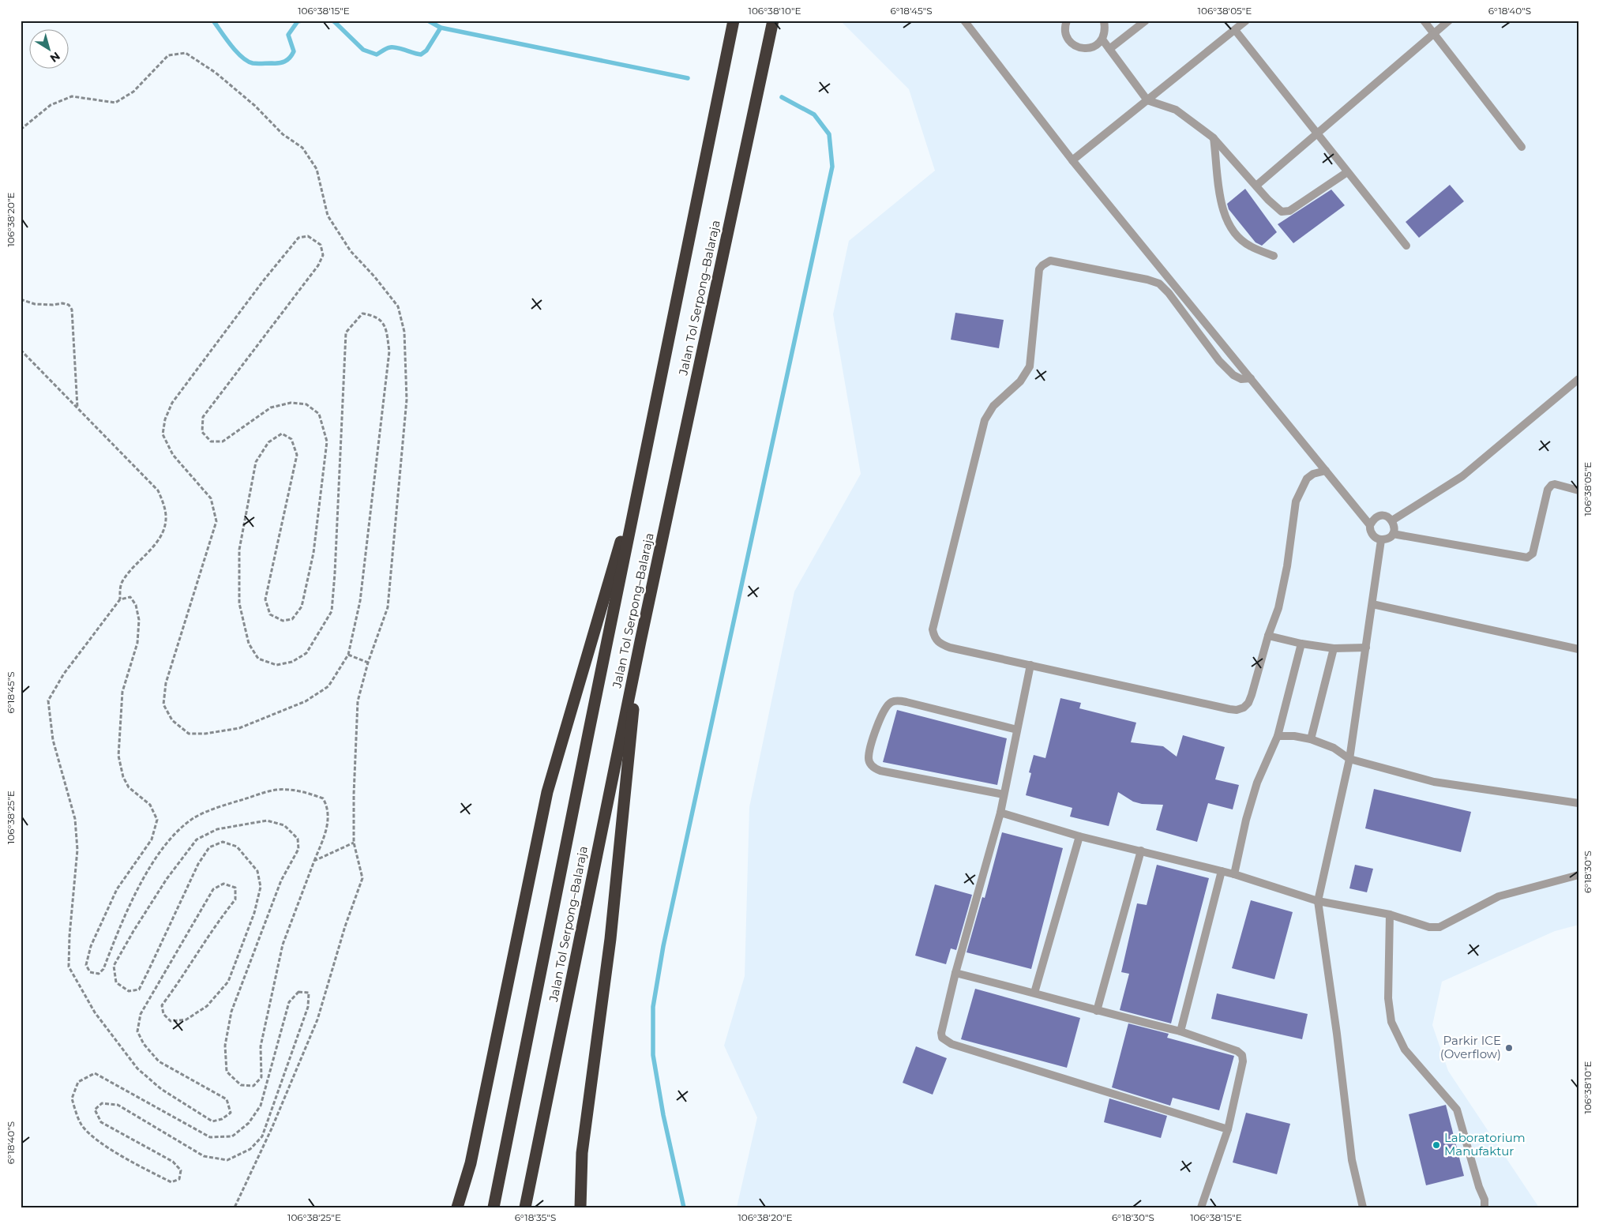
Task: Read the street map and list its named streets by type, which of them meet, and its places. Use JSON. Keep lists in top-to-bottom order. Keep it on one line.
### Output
{"streets":{"highway":["Jalan Tol Serpong–Balaraja"]},"places":["Parkir ICE (Overflow)","Laboratorium Manufaktur"],"north":"bottom right","coordinates":["106°38'15\"E","106°38'10\"E","6°18'45\"S","106°38'05\"E","6°18'40\"S","106°38'20\"E","106°38'25\"E","6°18'30\"S","6°18'35\"S"]}
